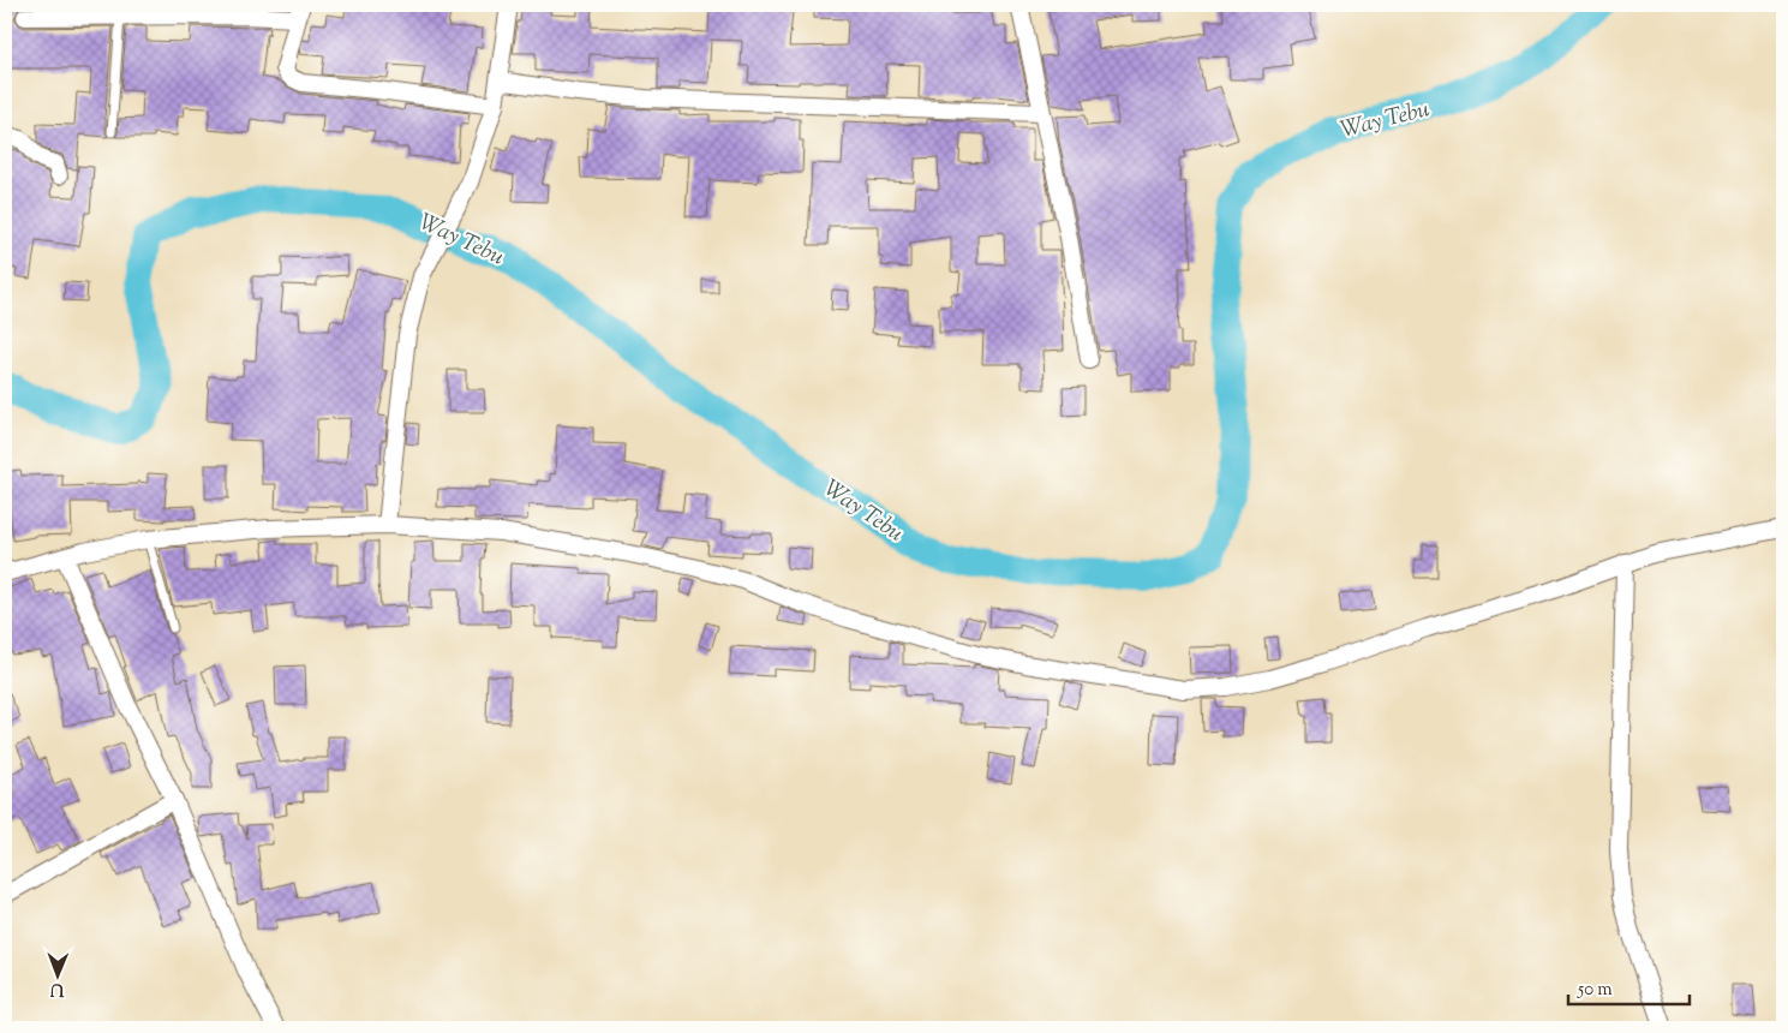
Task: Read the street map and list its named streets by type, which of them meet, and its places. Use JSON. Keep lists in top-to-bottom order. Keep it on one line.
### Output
{"water":["Way Tebu"],"scale_bar":"50 m","north":"bottom"}
